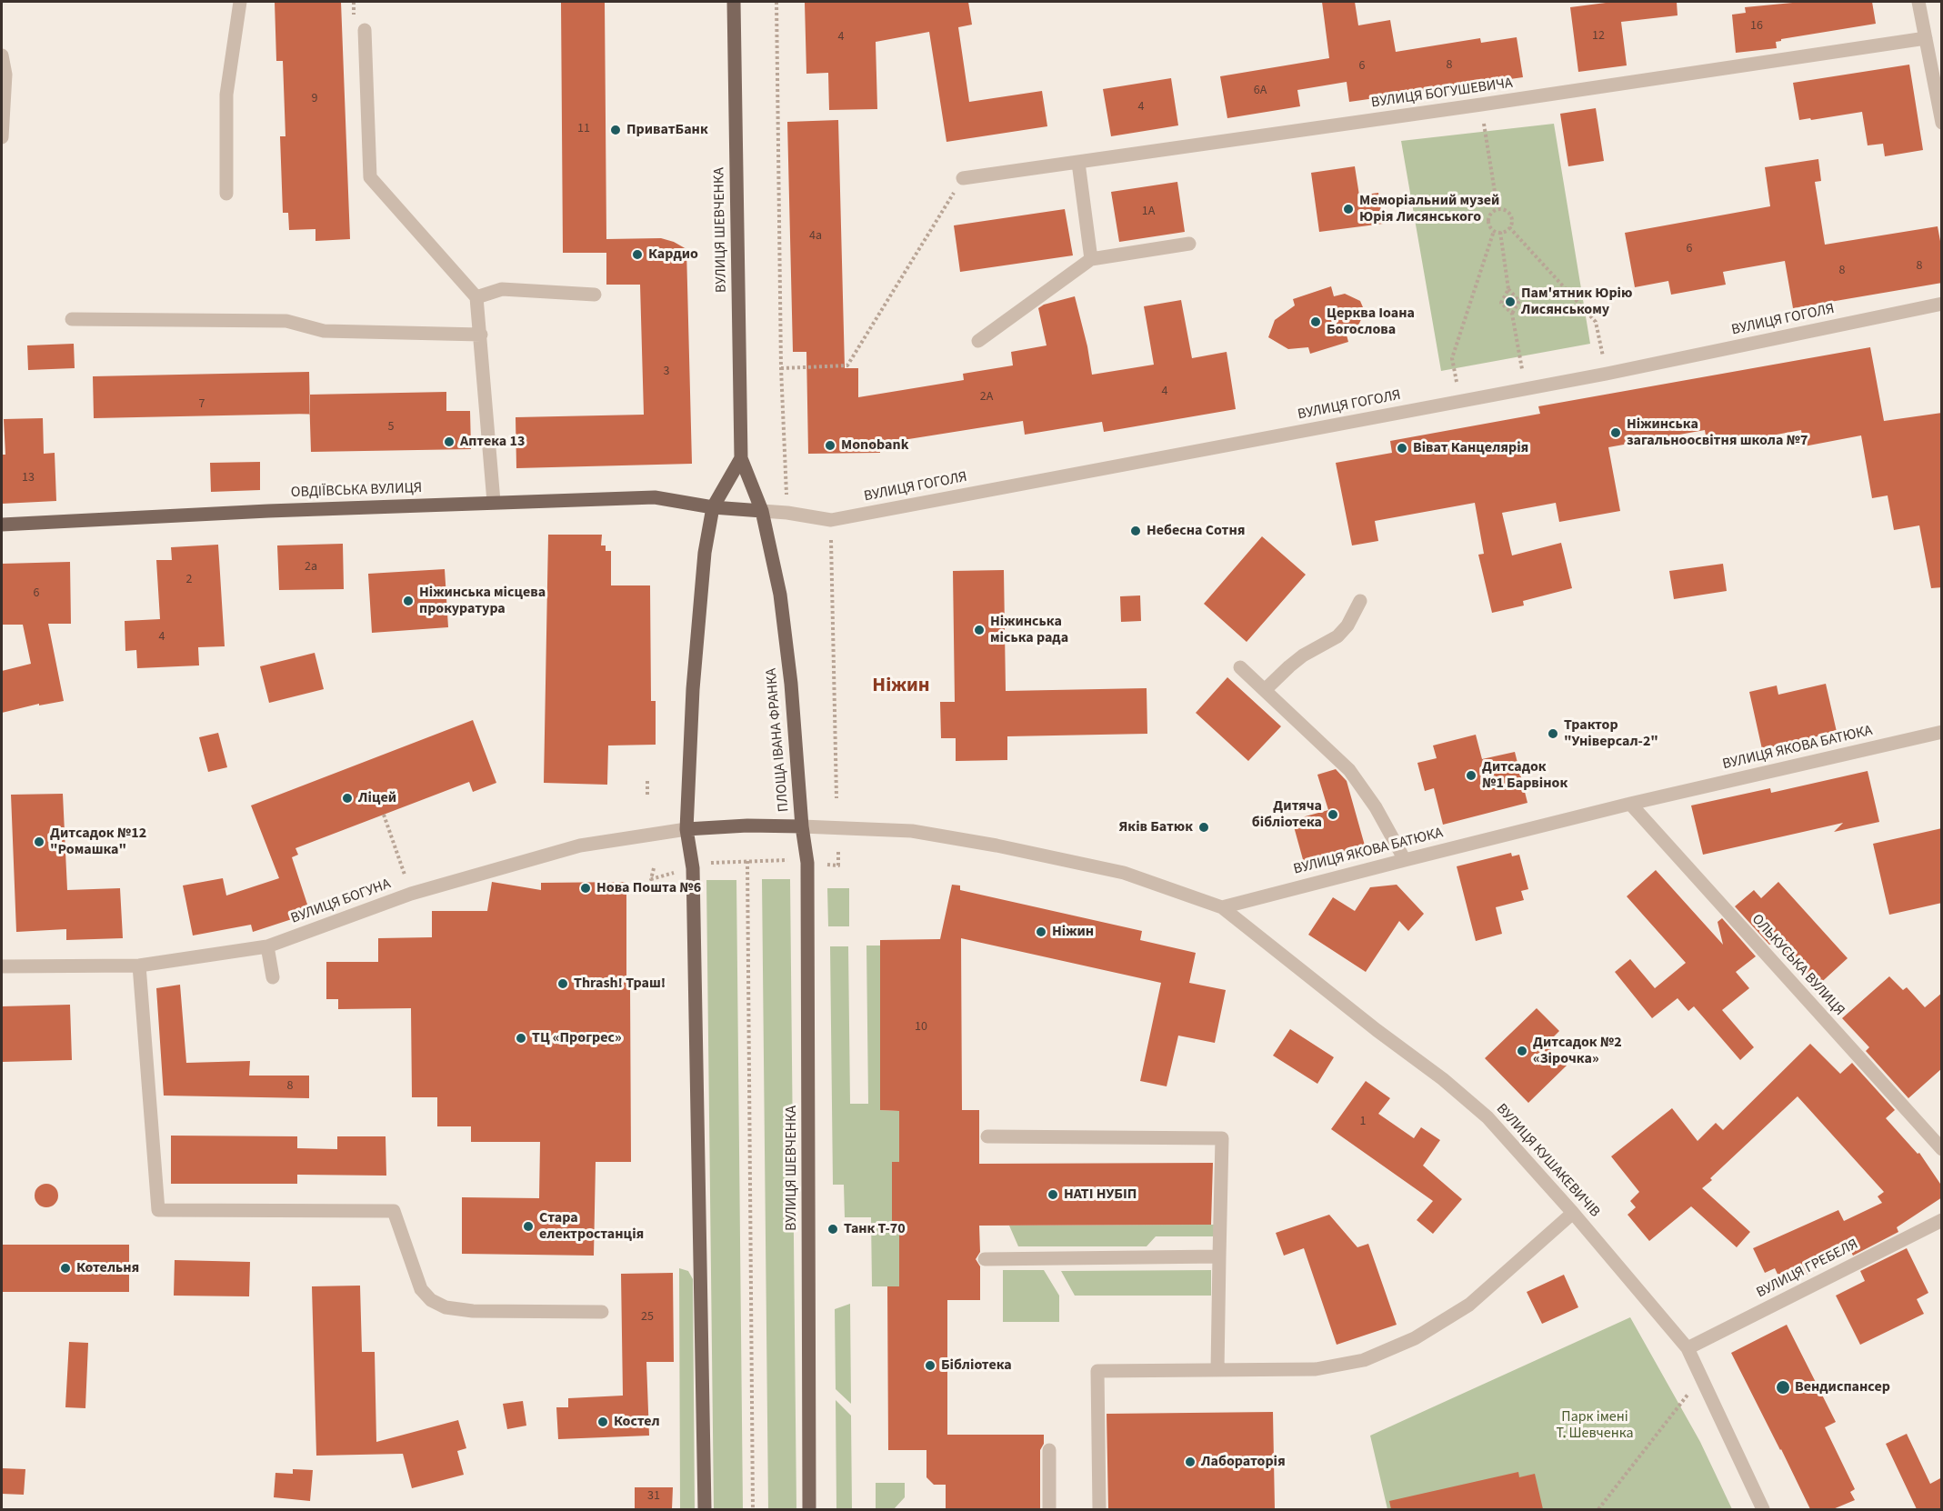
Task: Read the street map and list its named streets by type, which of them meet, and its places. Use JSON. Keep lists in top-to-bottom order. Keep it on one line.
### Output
{"streets":{"main road":["ВУЛИЦЯ ШЕВЧЕНКА","ОВДІЇВСЬКА ВУЛИЦЯ","ПЛОЩА ІВАНА ФРАНКА"],"street":["ВУЛИЦЯ БОГУШЕВИЧА","ВУЛИЦЯ ГОГОЛЯ","ВУЛИЦЯ ЯКОВА БАТЮКА","ВУЛИЦЯ БОГУНА","ОЛЬКУСЬКА ВУЛИЦЯ","ВУЛИЦЯ КУШАКЕВИЧІВ","ВУЛИЦЯ ГРЕБЕЛЯ"]},"crossings":[["ВУЛИЦЯ ШЕВЧЕНКА","ПЛОЩА ІВАНА ФРАНКА"],["ВУЛИЦЯ ГОГОЛЯ","ПЛОЩА ІВАНА ФРАНКА"],["ПЛОЩА ІВАНА ФРАНКА","ВУЛИЦЯ БОГУНА"],["ВУЛИЦЯ ЯКОВА БАТЮКА","ОЛЬКУСЬКА ВУЛИЦЯ"],["ВУЛИЦЯ ЯКОВА БАТЮКА","ВУЛИЦЯ КУШАКЕВИЧІВ"],["ВУЛИЦЯ КУШАКЕВИЧІВ","ВУЛИЦЯ ГРЕБЕЛЯ"]],"districts":["Ніжин"],"parks":["Парк імені Т. Шевченка"],"places":["ПриватБанк","Меморіальний музей Юрія Лисянського","Кардио","Пам'ятник Юрію Лисянському","Церква Іоана Богослова","Ніжинська загальноосвітня школа №7","Аптека 13","Monobank","Віват Канцелярія","Небесна Сотня","Ніжинська місцева прокуратура","Ніжинська міська рада","Трактор \"Універсал-2\"","Дитсадок №1 Барвінок","Ліцей","Дитяча бібліотека","Яків Батюк","Дитсадок №12 \"Ромашка\"","Нова Пошта №6","Ніжин","Thrash! Траш!","ТЦ «Прогрес»","Дитсадок №2 «Зірочка»","НАТІ НУБІП","Cтара електростанція","Танк Т-70","Котельня","Бібліотека","Вендиспансер","Костел","Лабораторія"],"house_numbers":["16","12","4","8","6","6А","9","4","11","1А","4а","6","8","8","3","4","2А","7","5","13","2а","2","6","4","10","8","1","25","31"]}
